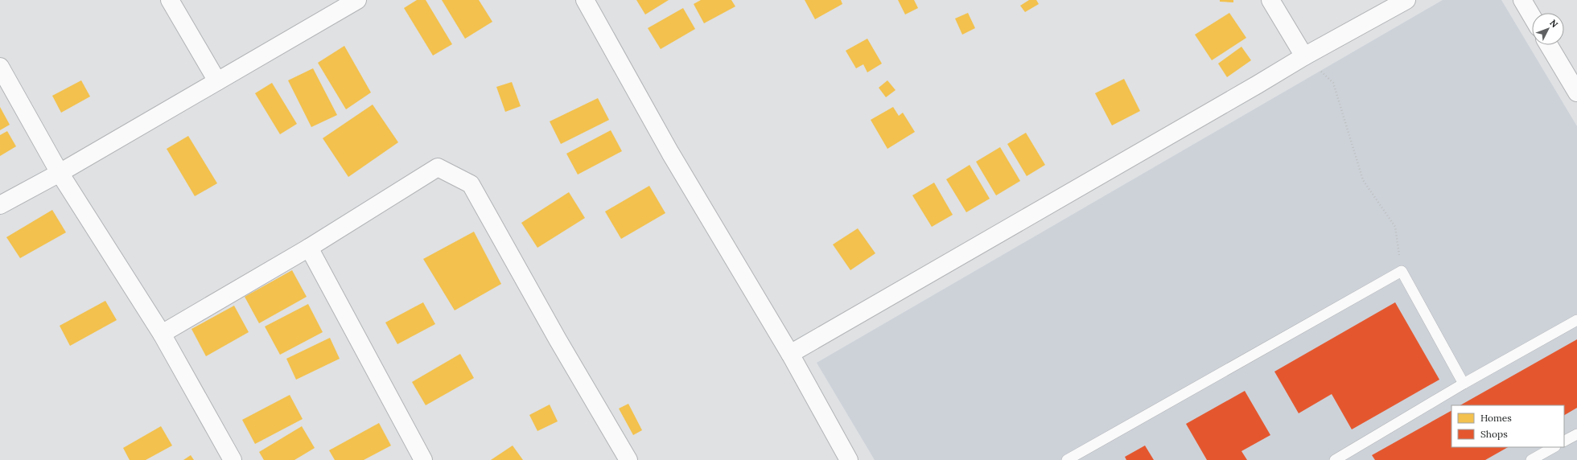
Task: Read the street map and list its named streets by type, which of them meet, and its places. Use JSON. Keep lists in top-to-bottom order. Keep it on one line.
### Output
{"legend":["Homes","Shops"],"north":"top right"}
